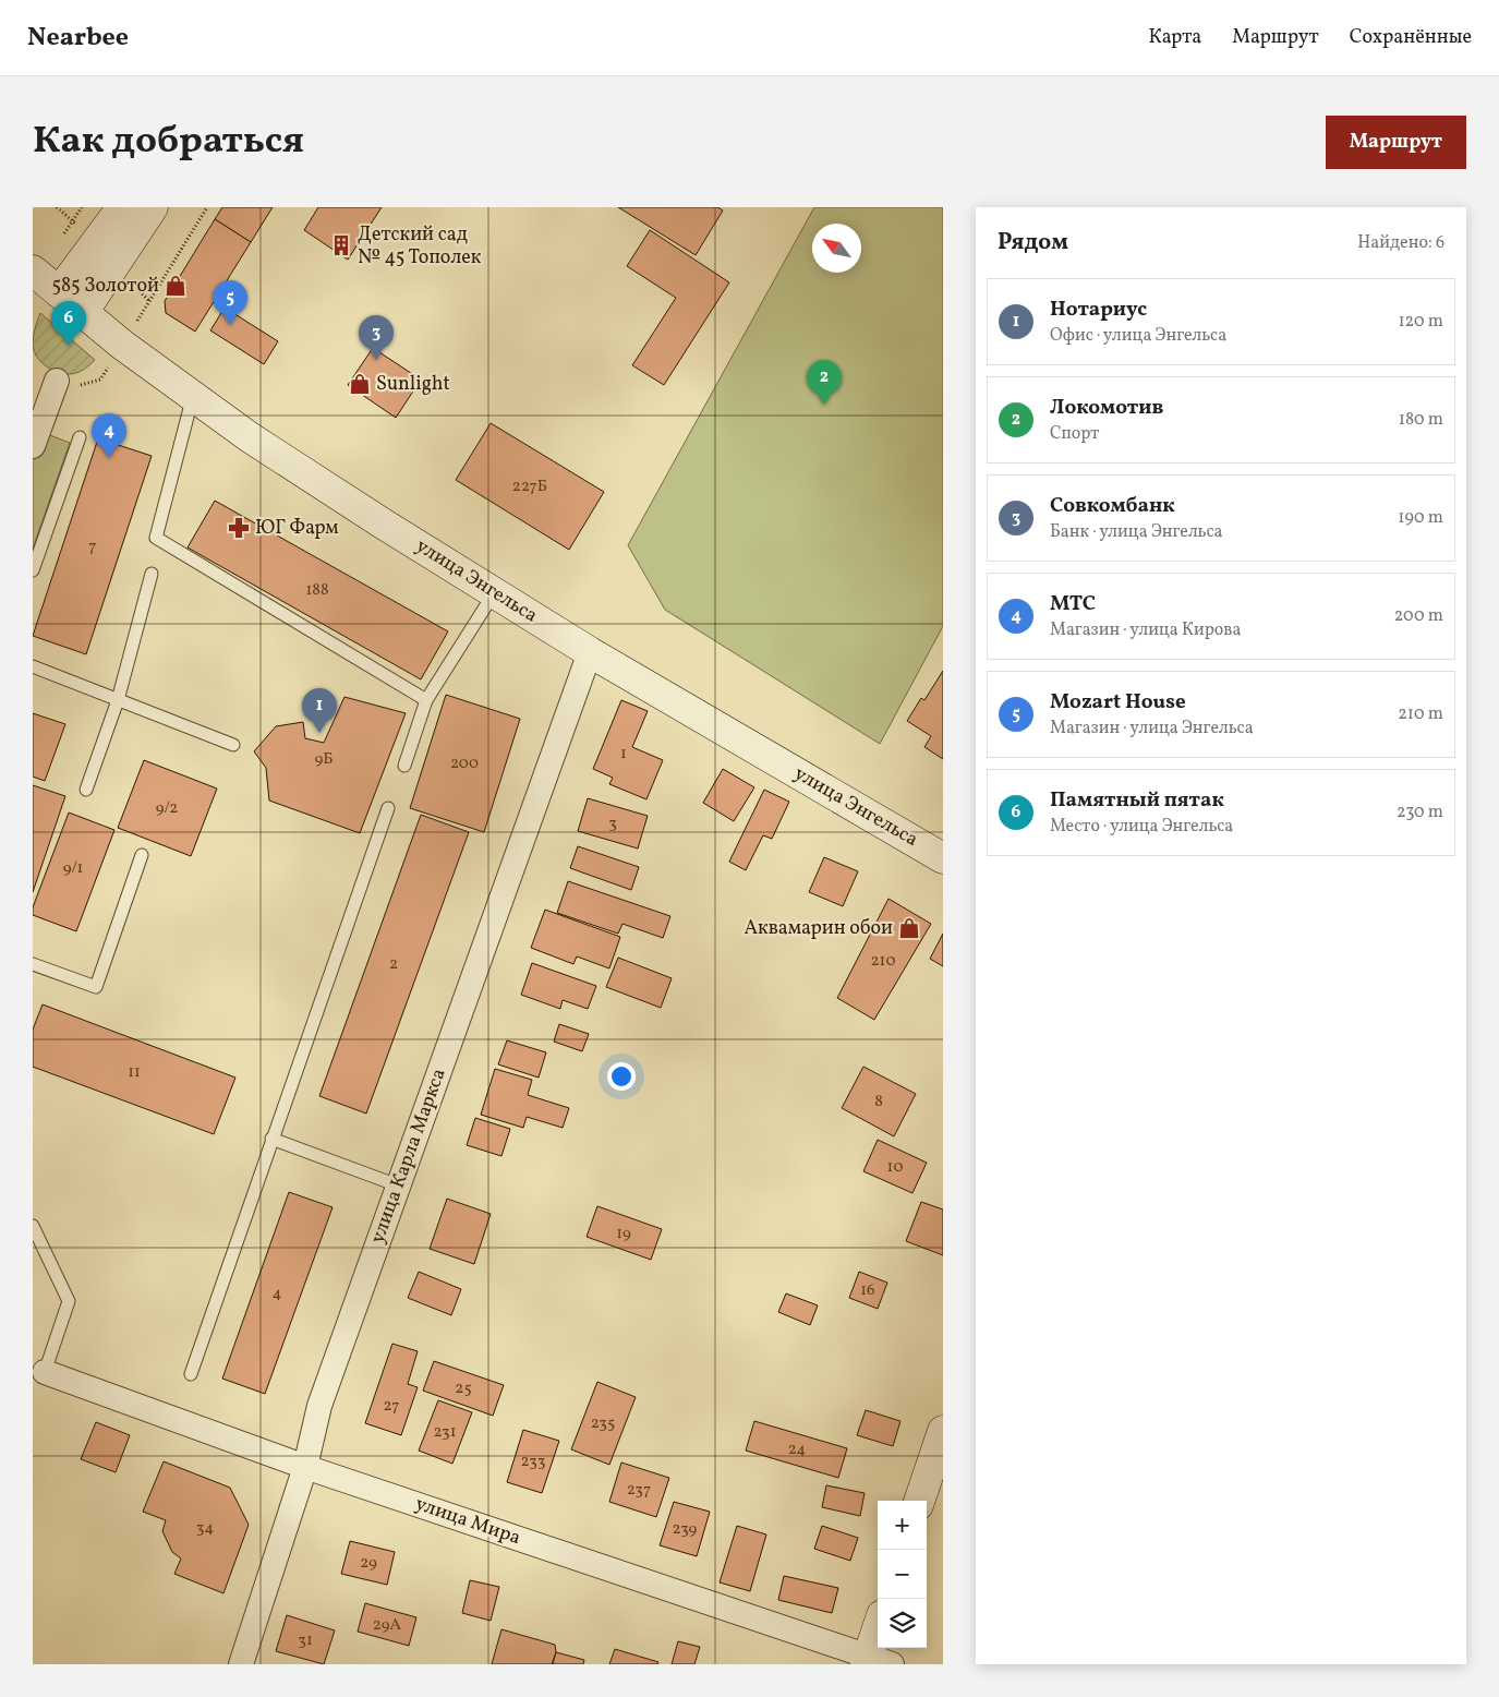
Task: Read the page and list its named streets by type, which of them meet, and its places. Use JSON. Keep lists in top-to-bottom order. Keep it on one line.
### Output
{"streets":{"main road":["улица Энгельса"],"street":["улица Карла Маркса","улица Мира"]},"crossings":[["улица Энгельса","улица Карла Маркса"],["улица Карла Маркса","улица Мира"]],"places":{"building":["Детский сад № 45 Тополек"],"shop":["585 Золотой","Sunlight","Аквамарин обои"],"pharmacy":["ЮГ Фарм"]},"house_numbers":["227Б","7","188","1","9Б","200","9/2","3","9/1","210","2","11","8","10","19","16","4","25","27","235","231","24","233","237","34","239","29","29А","31"],"north":"top left","page":{"header":"Nearbee","nav":["Карта","Маршрут","Сохранённые"],"title":"Как добраться","buttons":"Маршрут","heading":["Рядом","Найдено: 6"],"list":[{"mark":"1","name":"Нотариус","note":"Офис · улица Энгельса","value":"120 m"},{"mark":"2","name":"Локомотив","note":"Спорт","value":"180 m"},{"mark":"3","name":"Совкомбанк","note":"Банк · улица Энгельса","value":"190 m"},{"mark":"4","name":"МТС","note":"Магазин · улица Кирова","value":"200 m"},{"mark":"5","name":"Mozart House","note":"Магазин · улица Энгельса","value":"210 m"},{"mark":"6","name":"Памятный пятак","note":"Место · улица Энгельса","value":"230 m"}],"pins":["5","6","3","2","4","1"],"map_buttons":["+","−"]}}
